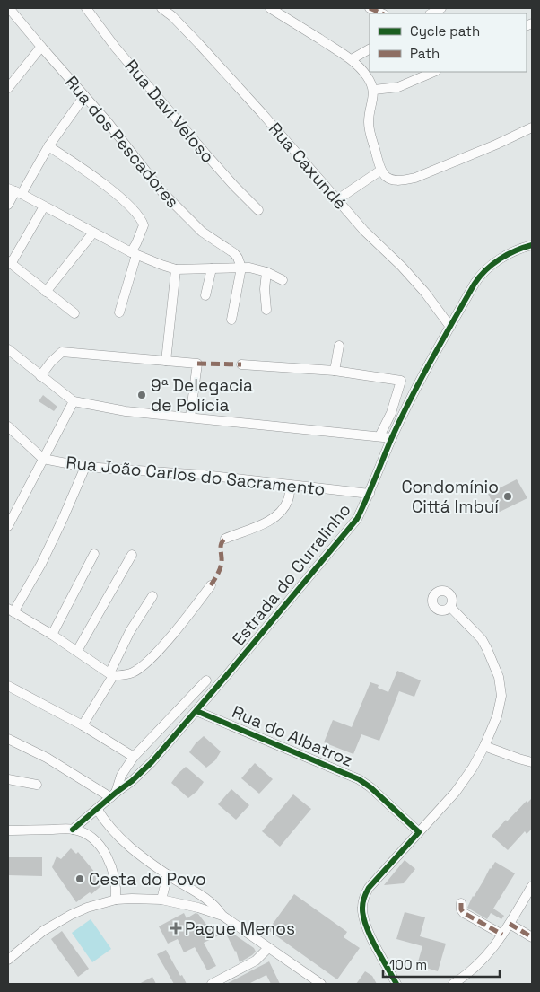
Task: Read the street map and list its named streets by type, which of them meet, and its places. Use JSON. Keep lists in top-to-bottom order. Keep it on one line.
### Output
{"streets":{"street":["Rua Davi Veloso","Rua dos Pescadores","Rua Caxundé","Rua João Carlos do Sacramento","Estrada do Curralinho","Rua do Albatroz"]},"crossings":[["Rua Caxundé","Estrada do Curralinho"],["Rua João Carlos do Sacramento","Estrada do Curralinho"],["Estrada do Curralinho","Rua do Albatroz"]],"places":{"other":["9ª Delegacia de Polícia","Condomínio Cittá Imbuí","Cesta do Povo"],"health":["Pague Menos"]},"legend":["Cycle path","Path"],"scale_bar":"100 m"}
